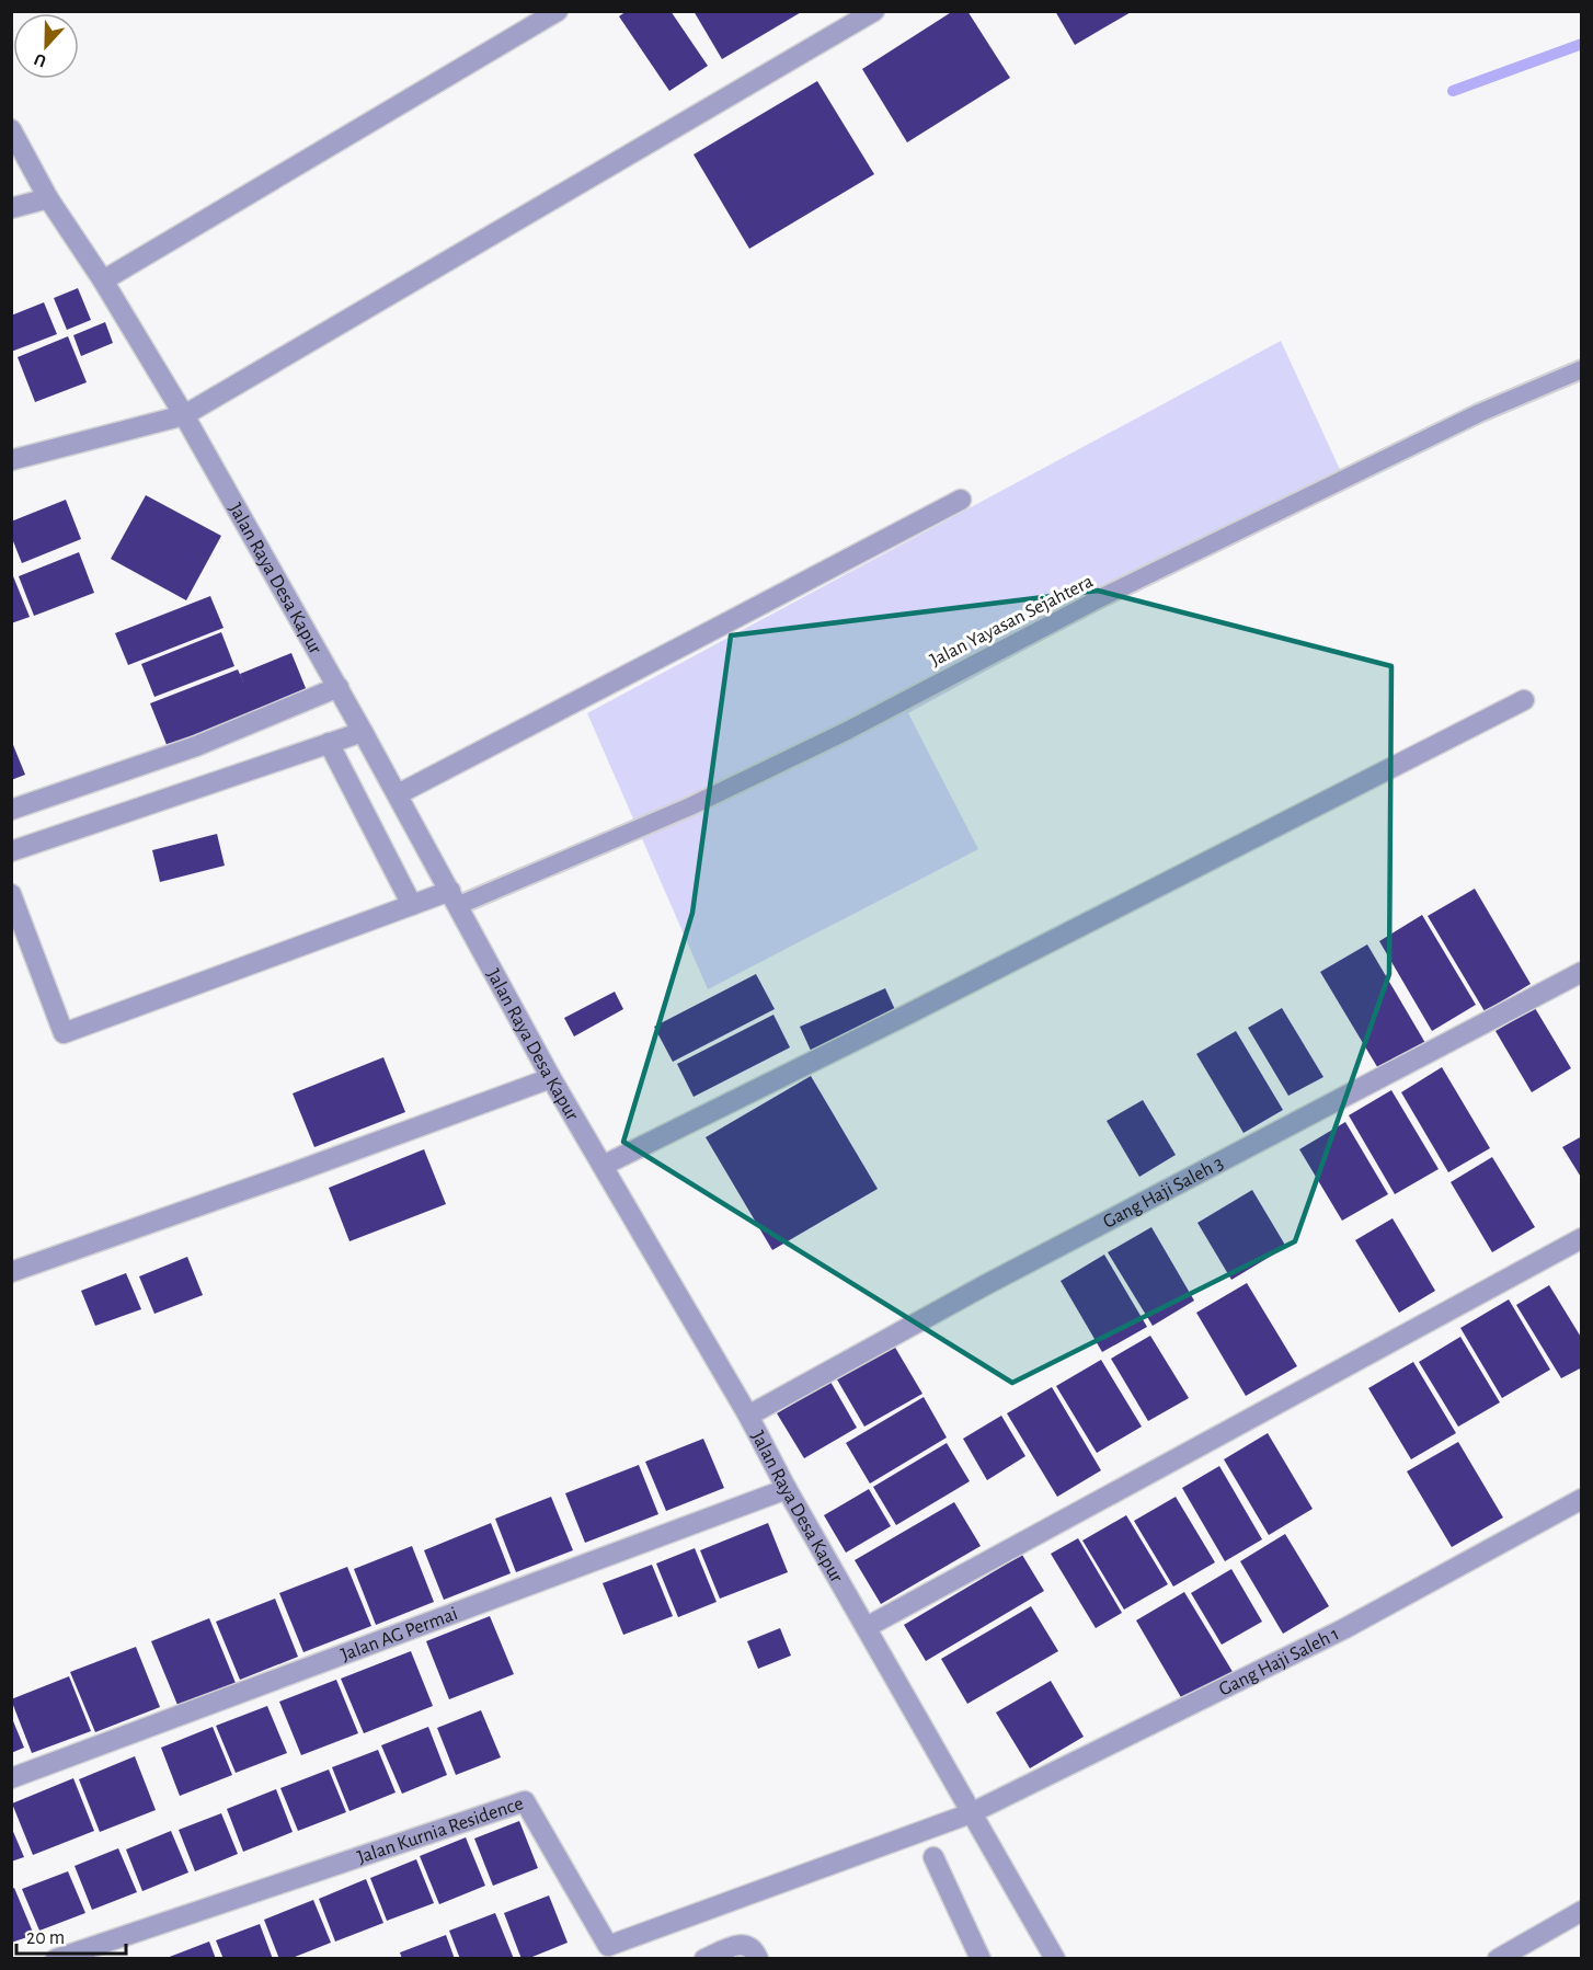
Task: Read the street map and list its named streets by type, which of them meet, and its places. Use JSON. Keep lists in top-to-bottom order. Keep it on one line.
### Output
{"streets":{"street":["Jalan Raya Desa Kapur","Gang Haji Saleh 3","Jalan AG Permai","Gang Haji Saleh 1","Jalan Kurnia Residence"],"lane":["Jalan Yayasan Sejahtera"]},"crossings":[["Jalan Raya Desa Kapur","Jalan Yayasan Sejahtera"],["Jalan Raya Desa Kapur","Gang Haji Saleh 3"],["Jalan Raya Desa Kapur","Jalan AG Permai"],["Jalan Raya Desa Kapur","Gang Haji Saleh 1"],["Jalan Raya Desa Kapur","Jalan Kurnia Residence"],["Gang Haji Saleh 1","Jalan Kurnia Residence"]],"scale_bar":"20 m","north":"bottom"}
